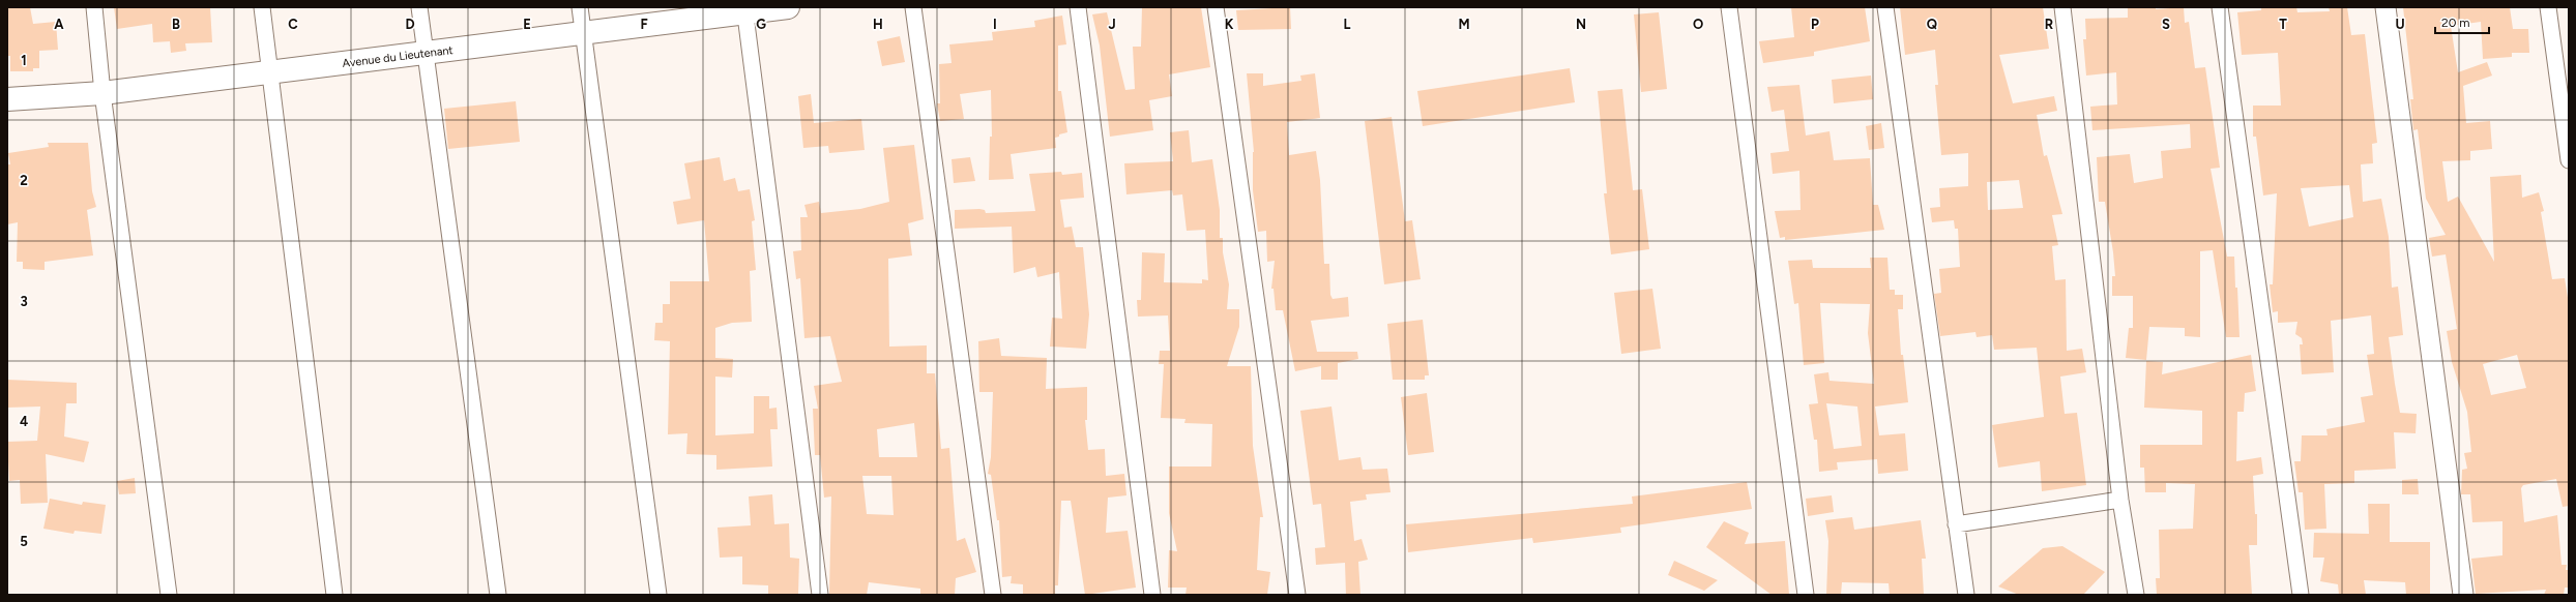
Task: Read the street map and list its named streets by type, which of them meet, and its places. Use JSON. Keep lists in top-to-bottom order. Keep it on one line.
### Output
{"streets":{"main road":["Avenue du Lieutenant"]},"scale_bar":"20 m","grid":{"columns":["A","B","C","D","E","F","G","H","I","J","K","L","M","N","O","P","Q","R","S","T","U"],"rows":["1","2","3","4","5"]}}
